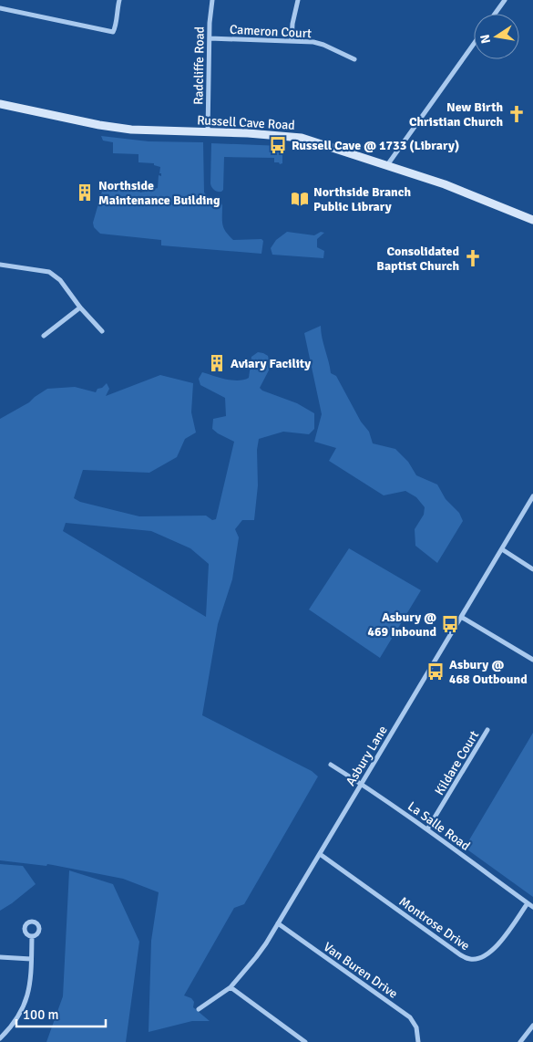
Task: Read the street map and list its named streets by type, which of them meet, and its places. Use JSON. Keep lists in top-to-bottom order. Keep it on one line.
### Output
{"streets":{"main road":["Russell Cave Road"],"street":["Cameron Court","Radcliffe Road","Asbury Lane","Kildare Court","La Salle Road","Montrose Drive","Van Buren Drive"]},"crossings":[["Cameron Court","Radcliffe Road"],["Radcliffe Road","Russell Cave Road"],["Asbury Lane","La Salle Road"],["Asbury Lane","Montrose Drive"],["Asbury Lane","Van Buren Drive"],["Kildare Court","La Salle Road"],["La Salle Road","Montrose Drive"]],"places":{"church":["New Birth Christian Church","Consolidated Baptist Church"],"bus stop":["Russell Cave @ 1733 (Library)","Asbury @ 469 Inbound","Asbury @ 468 Outbound"],"building":["Northside Maintenance Building","Aviary Facility"],"library":["Northside Branch Public Library"]},"scale_bar":"100 m","north":"left"}
